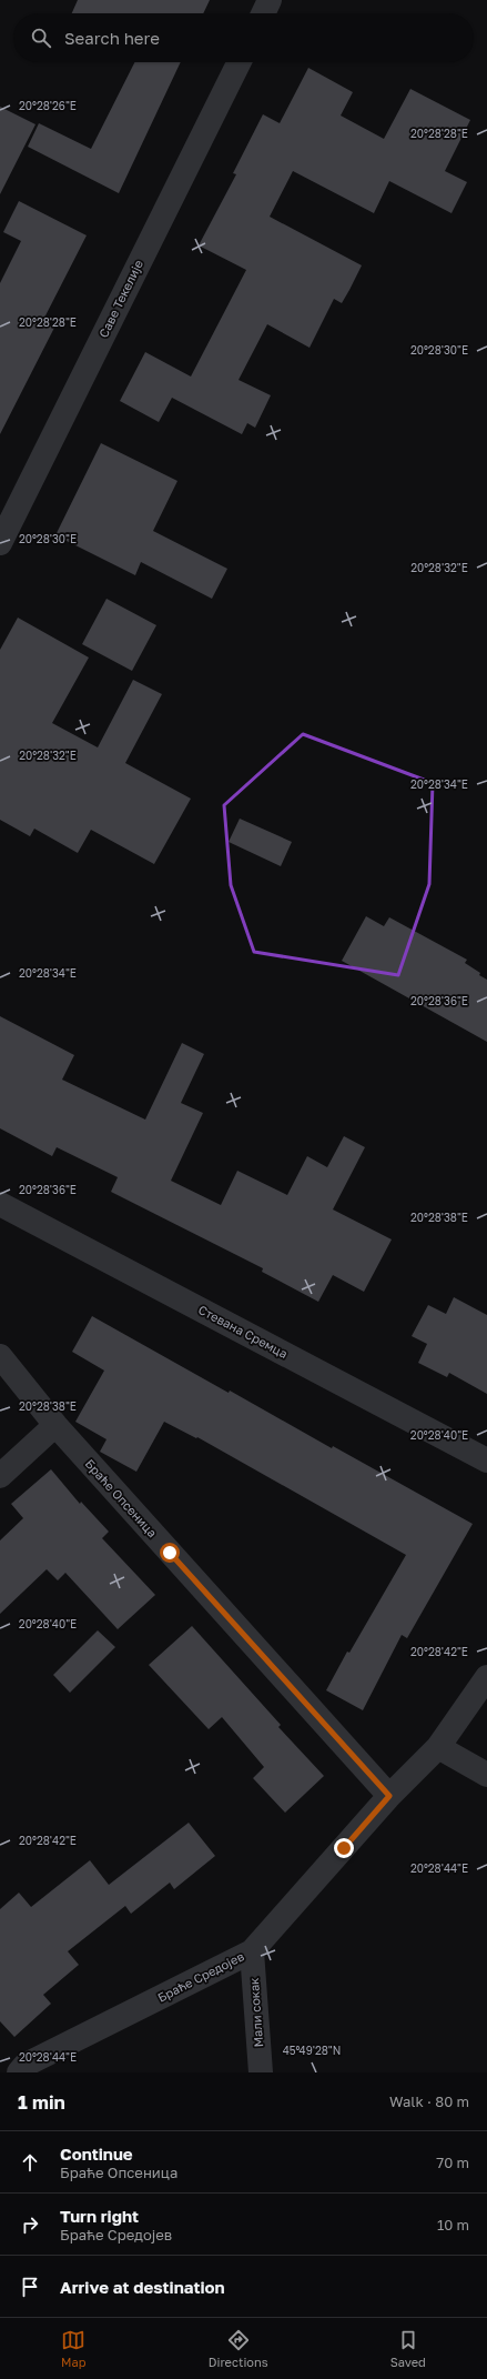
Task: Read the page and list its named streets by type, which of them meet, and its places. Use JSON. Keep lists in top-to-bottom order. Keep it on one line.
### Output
{"streets":{"street":["Саве Текелије","Стевана Сремца","Браће Опсеница","Браће Средојев","Мали сокак"]},"crossings":[["Браће Опсеница","Браће Средојев"],["Браће Средојев","Мали сокак"]],"page":{"search":"Search here","heading":["1 min","Walk · 80 m"],"list":[["Continue","Браће Опсеница","70 m"],["Turn right","Браће Средојев","10 m"],"Arrive at destination"],"nav":["Map","Directions","Saved"]},"coordinates":["20°28'26\"E","20°28'28\"E","20°28'30\"E","20°28'32\"E","20°28'34\"E","20°28'36\"E","20°28'38\"E","20°28'40\"E","20°28'42\"E","20°28'44\"E","45°49'28\"N"]}
